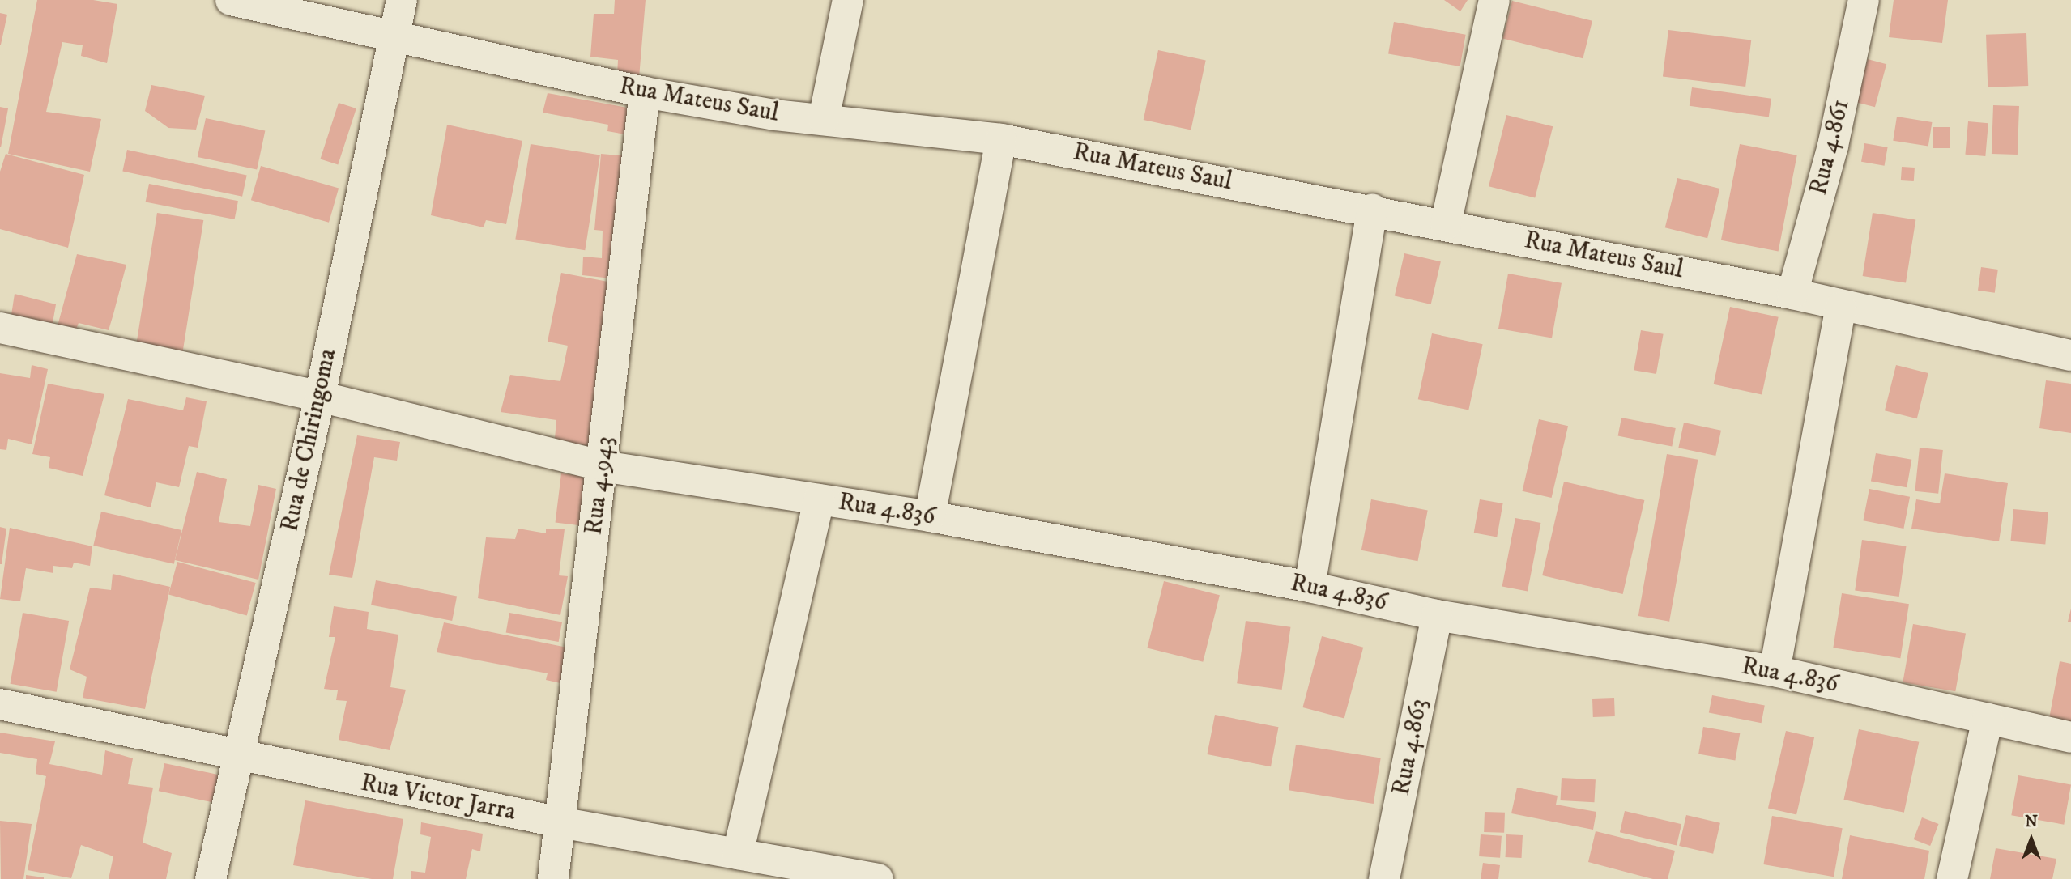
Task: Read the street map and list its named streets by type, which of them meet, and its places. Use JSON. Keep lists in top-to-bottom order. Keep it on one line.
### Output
{"streets":{"street":["Rua Mateus Saul","Rua 4.861","Rua de Chiringoma","Rua 4.943","Rua 4.836","Rua 4.863","Rua Victor Jarra"]},"crossings":[["Rua Mateus Saul","Rua 4.861"],["Rua Mateus Saul","Rua de Chiringoma"],["Rua Mateus Saul","Rua 4.943"],["Rua de Chiringoma","Rua 4.836"],["Rua de Chiringoma","Rua Victor Jarra"],["Rua 4.943","Rua 4.836"],["Rua 4.943","Rua Victor Jarra"],["Rua 4.836","Rua 4.863"]],"north":"top"}
